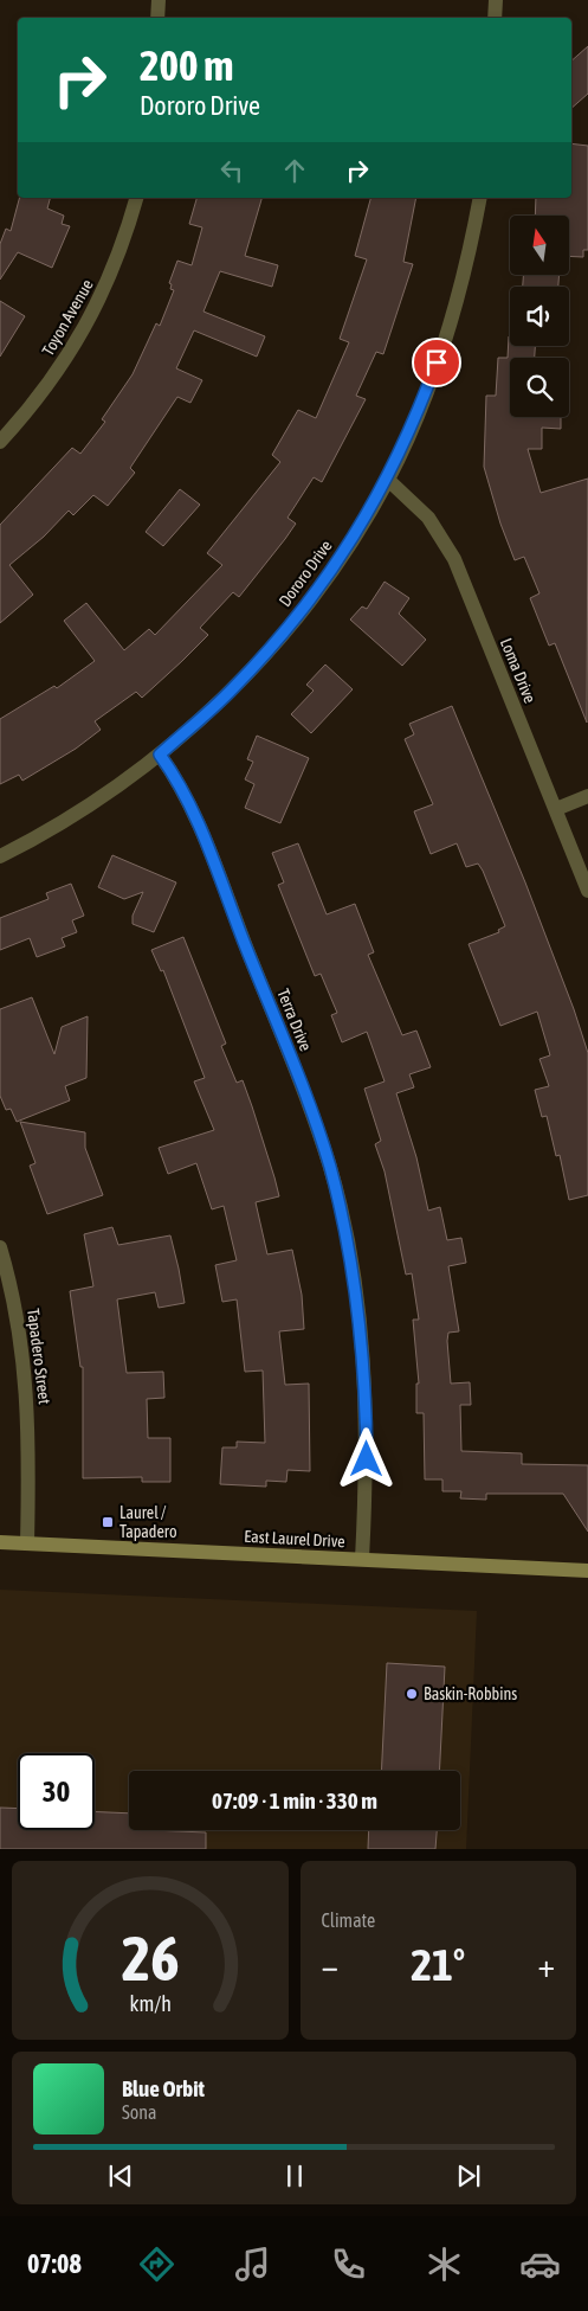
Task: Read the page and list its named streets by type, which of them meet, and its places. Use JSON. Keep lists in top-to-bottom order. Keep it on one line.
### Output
{"streets":{"main road":["East Laurel Drive"],"street":["Toyon Avenue","Dororo Drive","Loma Drive","Terra Drive","Tapadero Street"]},"crossings":[["Dororo Drive","Loma Drive"],["Dororo Drive","Terra Drive"],["Terra Drive","East Laurel Drive"],["Tapadero Street","East Laurel Drive"]],"places":{"transit":["Laurel / Tapadero"],"other":["Baskin-Robbins"]},"north":"top","page":{"turn":["200 m","Dororo Drive"],"limit":"30","trip":"07:09 · 1 min · 330 m","tile":"Climate","heat":["−","21°","+"],"song":["Blue Orbit","Sona"],"tabs":"07:08","gauge":["26","km/h"]}}
